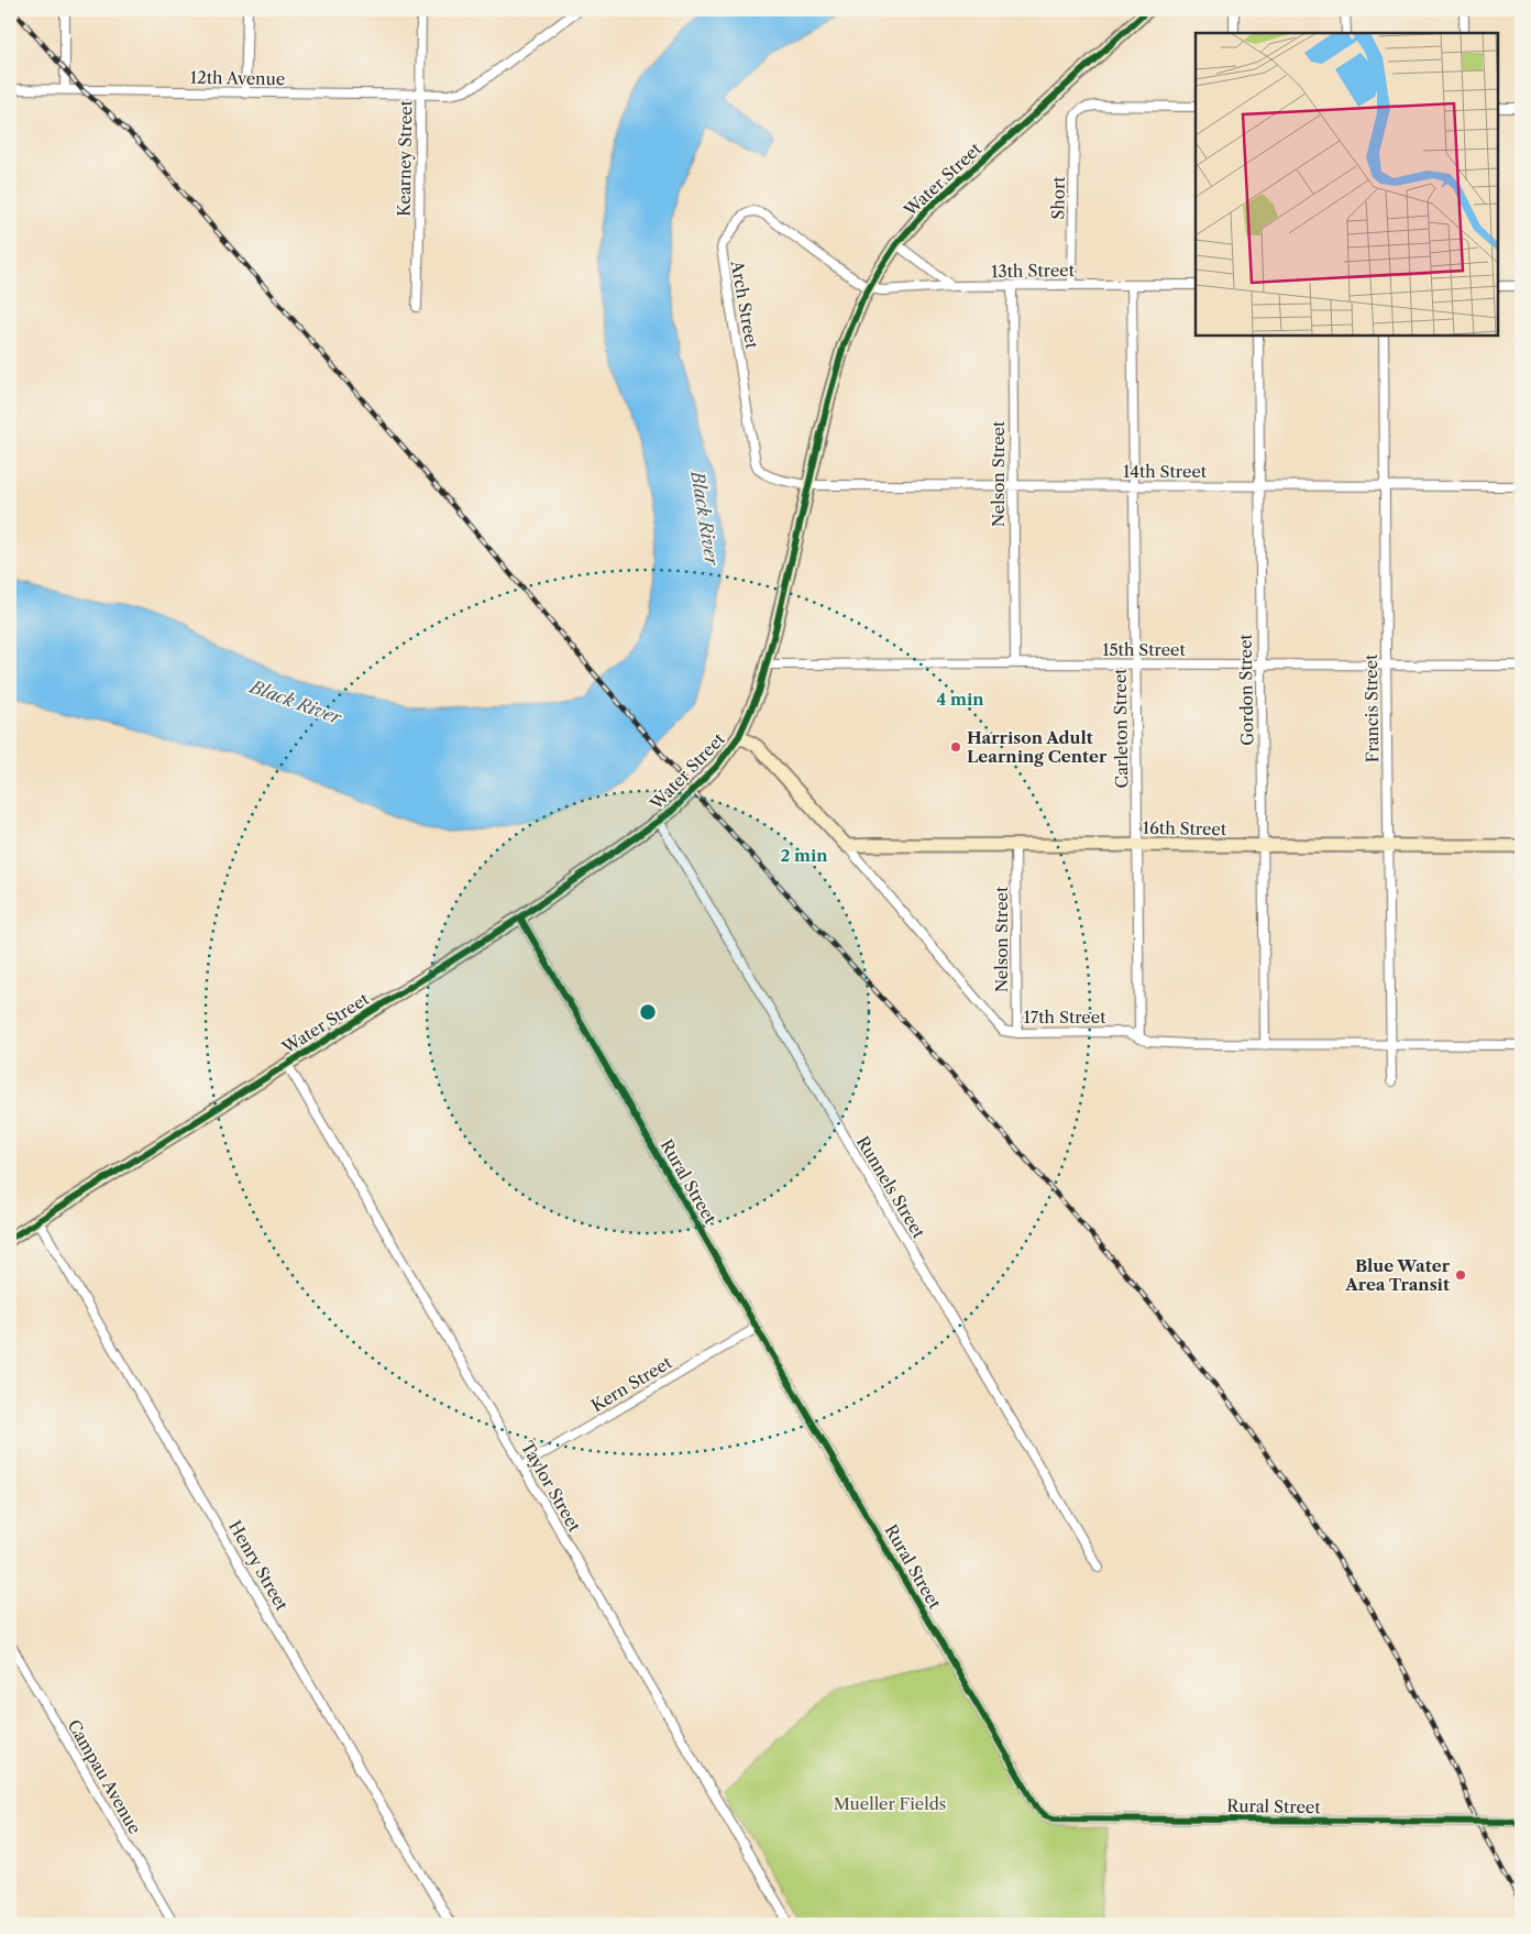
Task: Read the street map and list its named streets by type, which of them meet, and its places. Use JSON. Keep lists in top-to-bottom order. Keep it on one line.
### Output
{"streets":{"street":["12th Avenue","Kearney Street","Water Street","Short","13th Street","Arch Street","14th Street","Nelson Street","15th Street","Gordon Street","Francis Street","Carleton Street","16th Street","17th Street","Rural Street","Runnels Street","Kern Street","Taylor Street","Henry Street","Campau Avenue"]},"crossings":[["12th Avenue","Kearney Street"],["Water Street","13th Street"],["Water Street","Arch Street"],["Water Street","14th Street"],["Water Street","15th Street"],["Water Street","17th Street"],["Water Street","Rural Street"],["Water Street","Runnels Street"],["Water Street","Taylor Street"],["Water Street","Henry Street"],["Short","13th Street"],["13th Street","Arch Street"],["13th Street","Nelson Street"],["13th Street","Carleton Street"],["Arch Street","14th Street"],["14th Street","Nelson Street"],["14th Street","Gordon Street"],["14th Street","Francis Street"],["14th Street","Carleton Street"],["Nelson Street","15th Street"],["Nelson Street","16th Street"],["Nelson Street","17th Street"],["15th Street","Gordon Street"],["15th Street","Francis Street"],["15th Street","Carleton Street"],["Gordon Street","16th Street"],["Gordon Street","17th Street"],["Francis Street","16th Street"],["Francis Street","17th Street"],["Carleton Street","16th Street"],["Carleton Street","17th Street"],["16th Street","17th Street"],["Rural Street","Kern Street"],["Kern Street","Taylor Street"]],"water":["Black River"],"parks":["Mueller Fields"],"places":["Harrison Adult Learning Center","Blue Water Area Transit"],"rings":["4 min","2 min"]}
